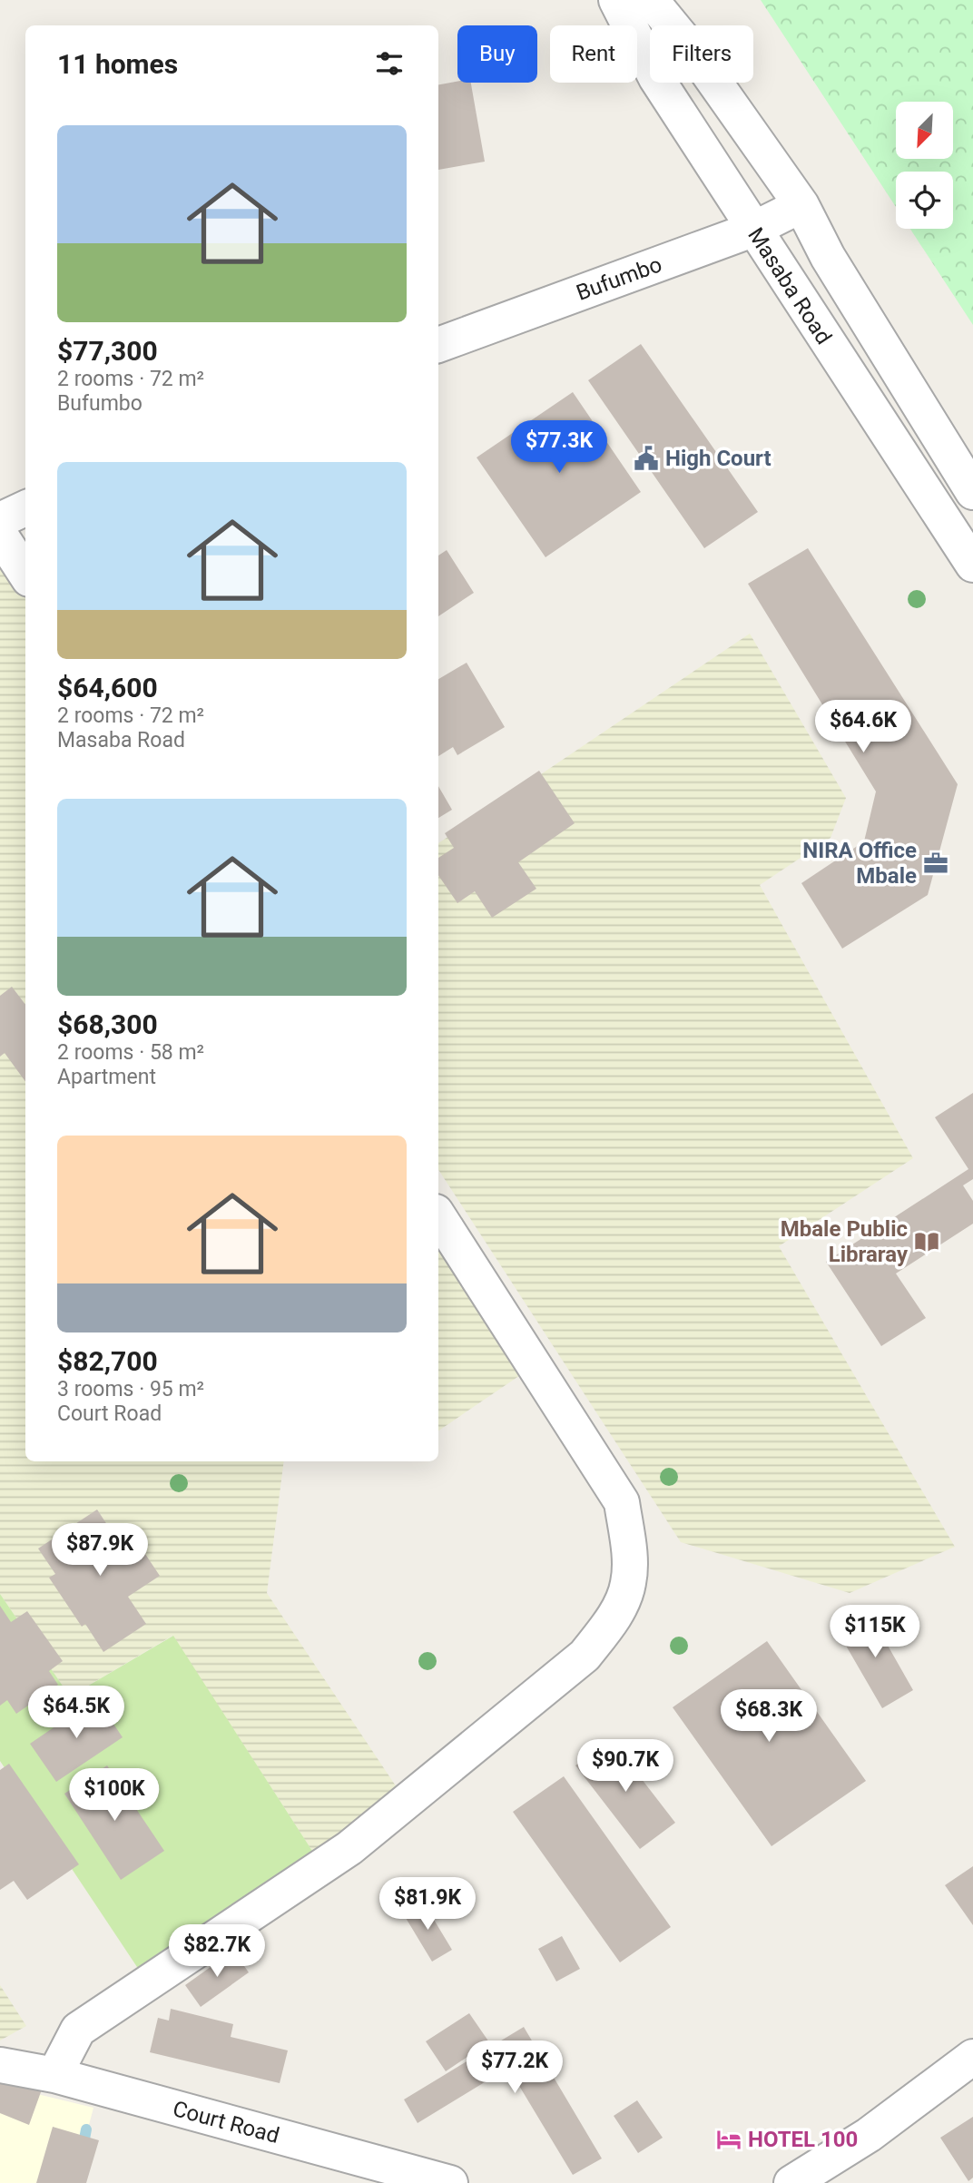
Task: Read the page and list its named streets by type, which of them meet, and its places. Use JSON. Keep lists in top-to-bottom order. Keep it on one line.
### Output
{"streets":{"street":["Bufumbo","Masaba Road","Court Road"]},"crossings":[["Bufumbo","Masaba Road"]],"places":{"public building":["High Court"],"office":["NIRA Office Mbale"],"library":["Mbale Public Libraray"],"hotel":["HOTEL 100"]},"north":"bottom left","page":{"chip":["Buy","Rent","Filters"],"heading":"11 homes","list":[{"name":"$77,300","note":"2 rooms · 72 m² · Bufumbo"},{"name":"$64,600","note":"2 rooms · 72 m² · Masaba Road"},{"name":"$68,300","note":"2 rooms · 58 m² · Apartment"},{"name":"$82,700","note":"3 rooms · 95 m² · Court Road"}],"price":["$77.3K","$64.6K","$87.9K","$115K","$64.5K","$68.3K","$90.7K","$100K","$81.9K","$82.7K","$77.2K"]}}
